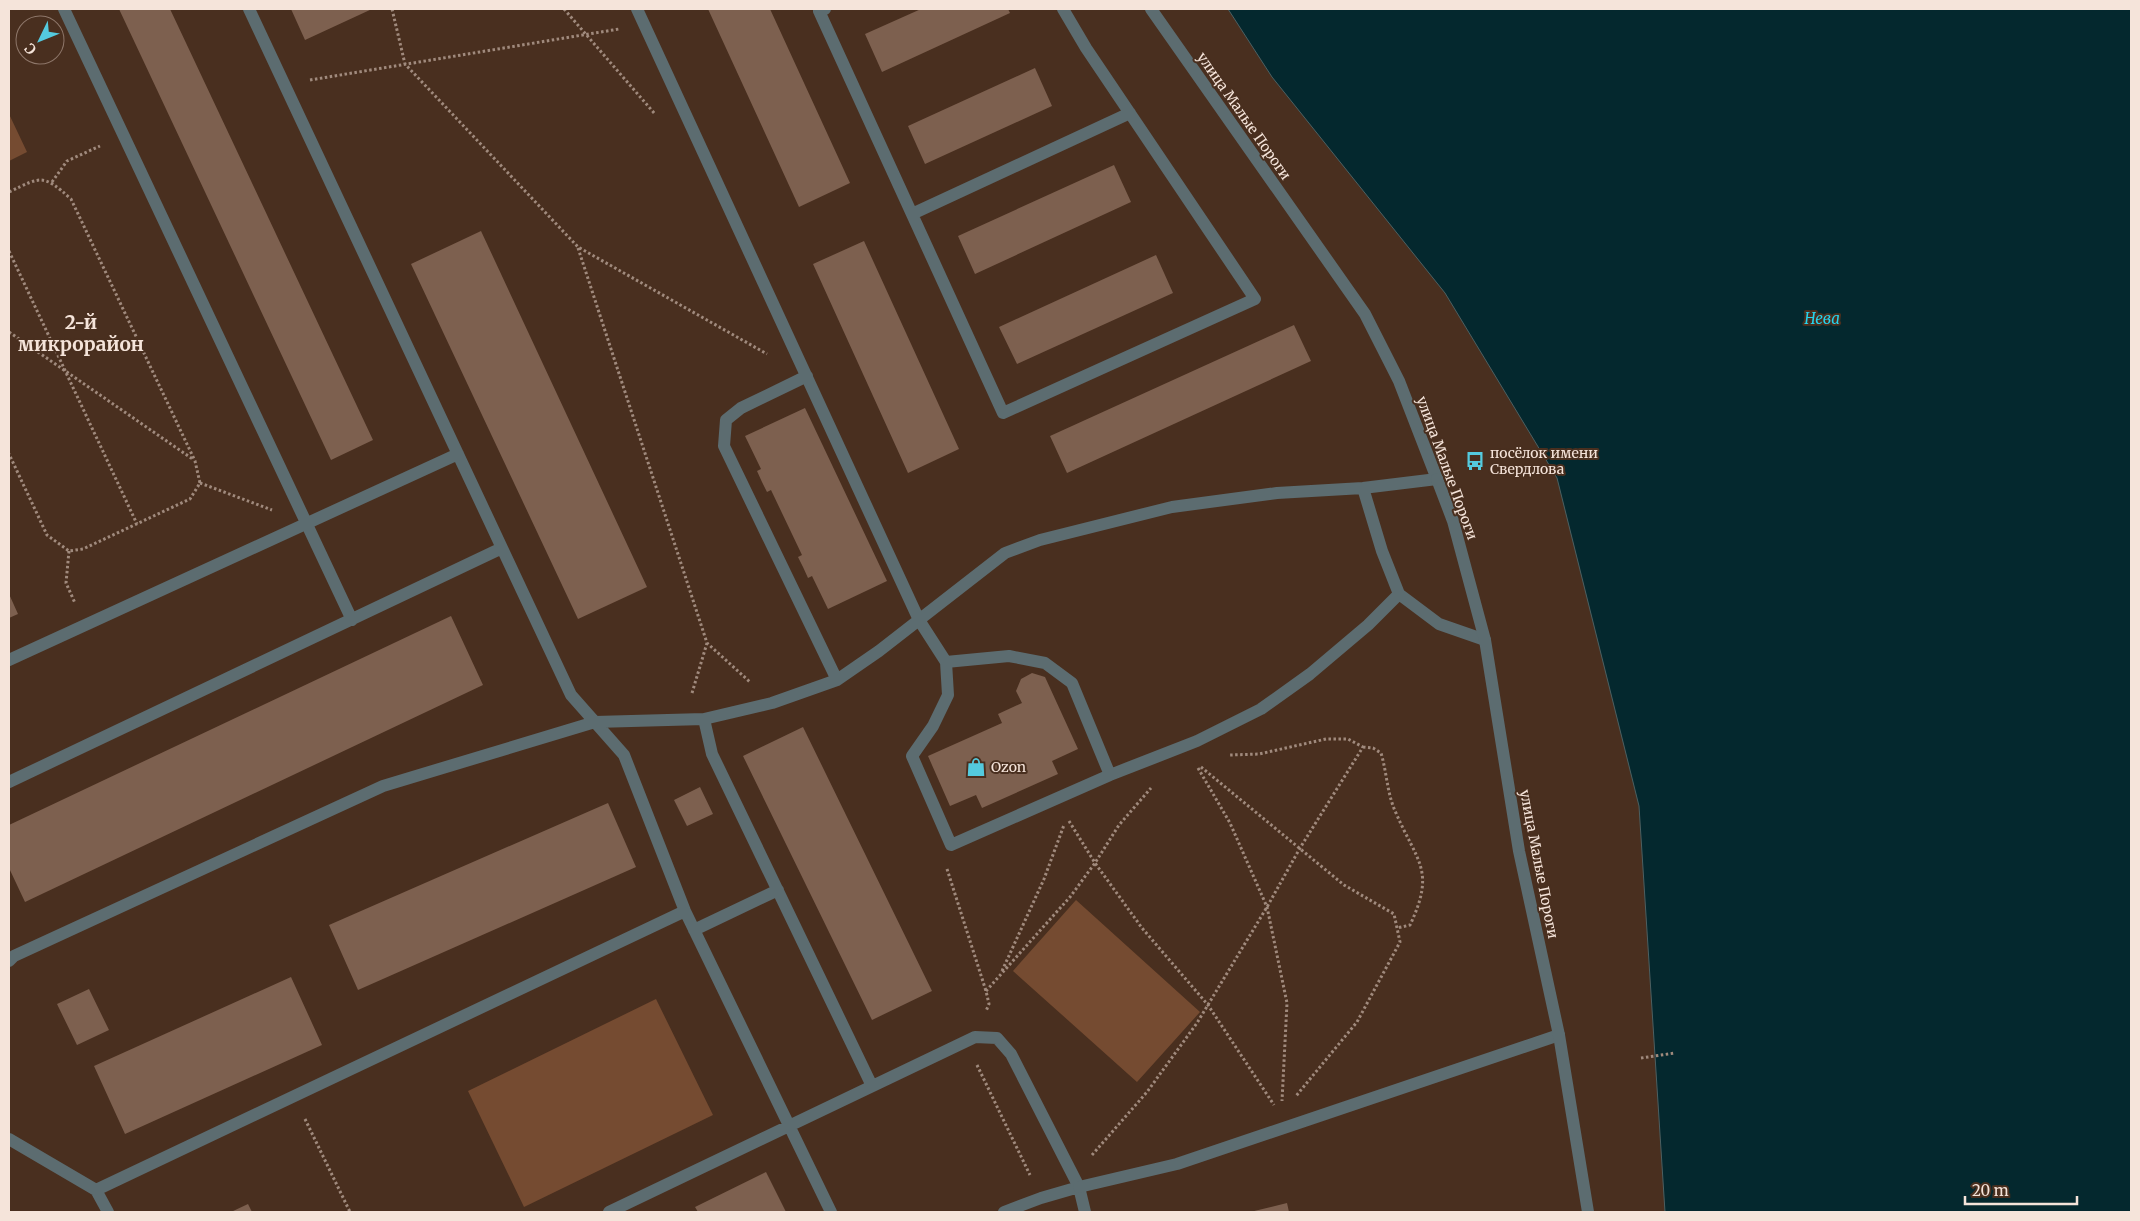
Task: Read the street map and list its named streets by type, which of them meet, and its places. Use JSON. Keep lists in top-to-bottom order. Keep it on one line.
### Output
{"streets":{"street":["улица Малые Пороги"]},"districts":["2-й микрорайон"],"water":["Нева"],"places":{"bus stop":["посёлок имени Свердлова"],"shop":["Ozon"]},"scale_bar":"20 m","north":"bottom left"}
